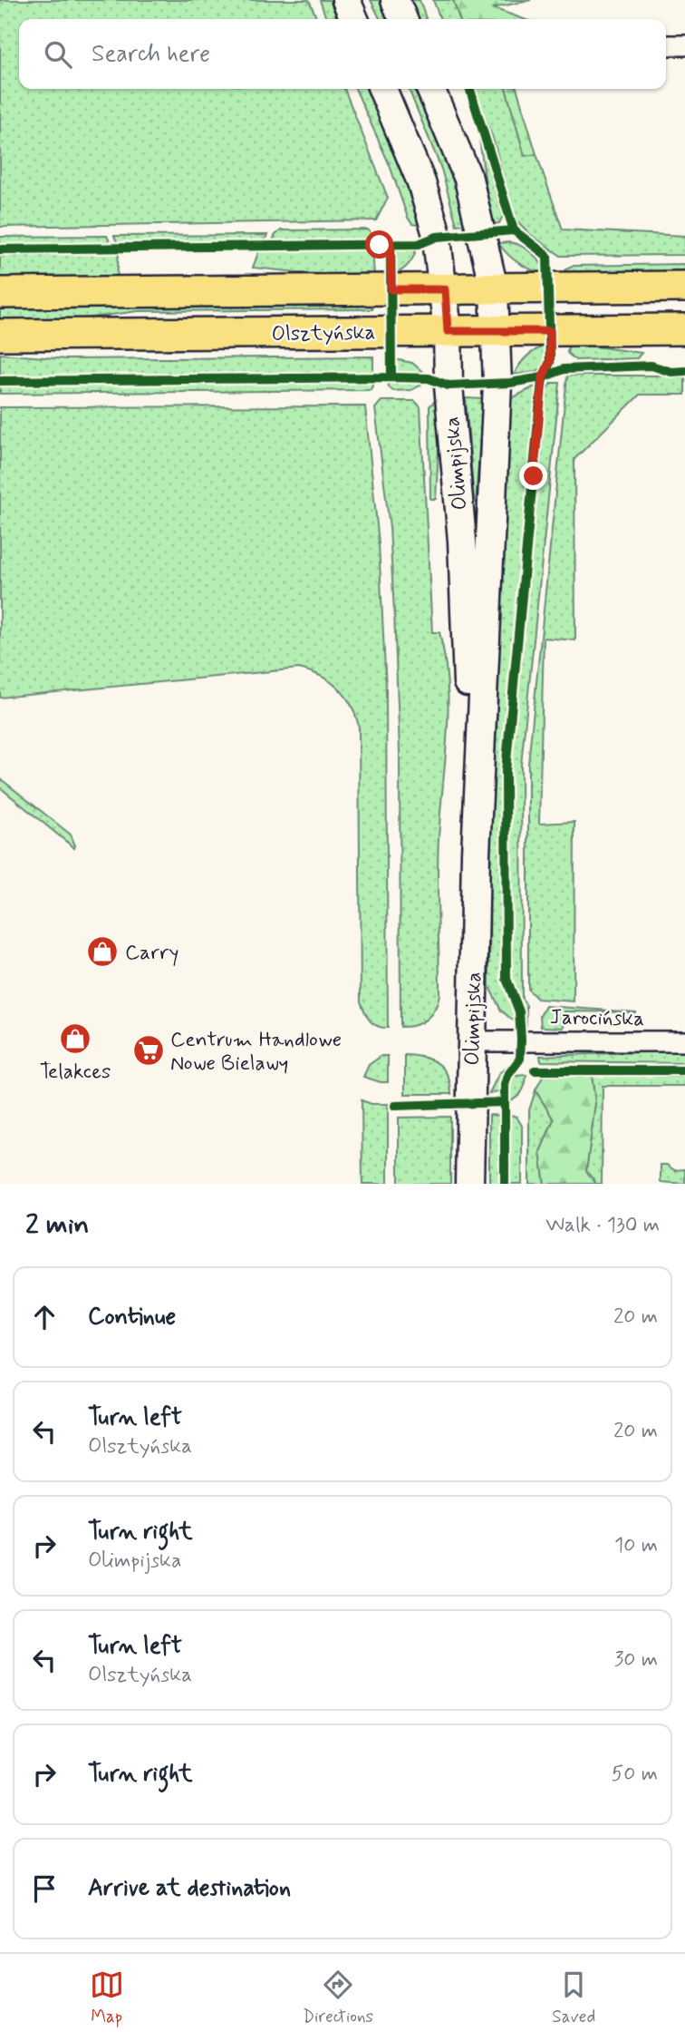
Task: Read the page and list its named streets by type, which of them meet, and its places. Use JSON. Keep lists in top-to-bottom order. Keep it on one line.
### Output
{"streets":{"main road":["Olsztyńska","Olimpijska"],"street":["Jarocińska"]},"crossings":[["Olsztyńska","Olimpijska"],["Olimpijska","Jarocińska"]],"places":{"shop":["Carry","Telakces"],"supermarket":["Centrum Handlowe Nowe Bielawy"]},"page":{"search":"Search here","heading":["2 min","Walk · 130 m"],"list":[["Continue","20 m"],["Turn left","Olsztyńska","20 m"],["Turn right","Olimpijska","10 m"],["Turn left","Olsztyńska","30 m"],["Turn right","50 m"],"Arrive at destination"],"nav":["Map","Directions","Saved"]}}
